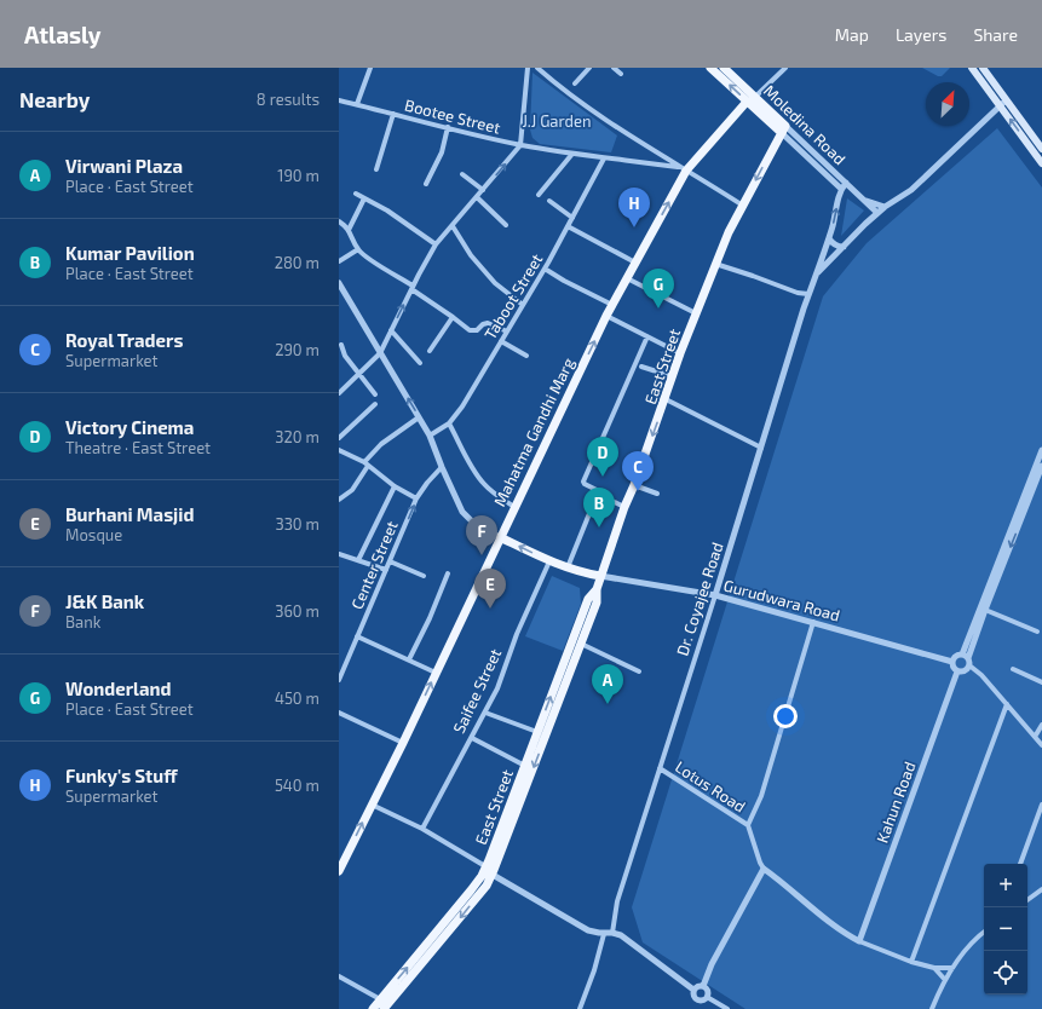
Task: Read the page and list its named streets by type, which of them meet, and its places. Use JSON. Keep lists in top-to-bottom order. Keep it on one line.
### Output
{"streets":{"main road":["Moledina Road","East Street","Mahatma Gandhi Marg"],"street":["Bootee Street","Taboot Street","Center Street","Dr. Coyajee Road","Gurudwara Road","Saifee Street","Lotus Road","Kahun Road"]},"crossings":[["Bootee Street","Taboot Street"],["Moledina Road","East Street"],["Moledina Road","Mahatma Gandhi Marg"],["East Street","Gurudwara Road"],["Dr. Coyajee Road","Gurudwara Road"],["Dr. Coyajee Road","Lotus Road"]],"one_way":["Mahatma Gandhi Marg"],"parks":["J.J Garden"],"north":"top right","page":{"header":"Atlasly","nav":["Map","Layers","Share"],"heading":["Nearby","8 results"],"list":[{"mark":"A","name":"Virwani Plaza","note":"Place · East Street","value":"190 m"},{"mark":"B","name":"Kumar Pavilion","note":"Place · East Street","value":"280 m"},{"mark":"C","name":"Royal Traders","note":"Supermarket","value":"290 m"},{"mark":"D","name":"Victory Cinema","note":"Theatre · East Street","value":"320 m"},{"mark":"E","name":"Burhani Masjid","note":"Mosque","value":"330 m"},{"mark":"F","name":"J&K Bank","note":"Bank","value":"360 m"},{"mark":"G","name":"Wonderland","note":"Place · East Street","value":"450 m"},{"mark":"H","name":"Funky's Stuff","note":"Supermarket","value":"540 m"}],"pins":["H","G","D","C","B","F","E","A"],"map_buttons":["+","−"]}}
